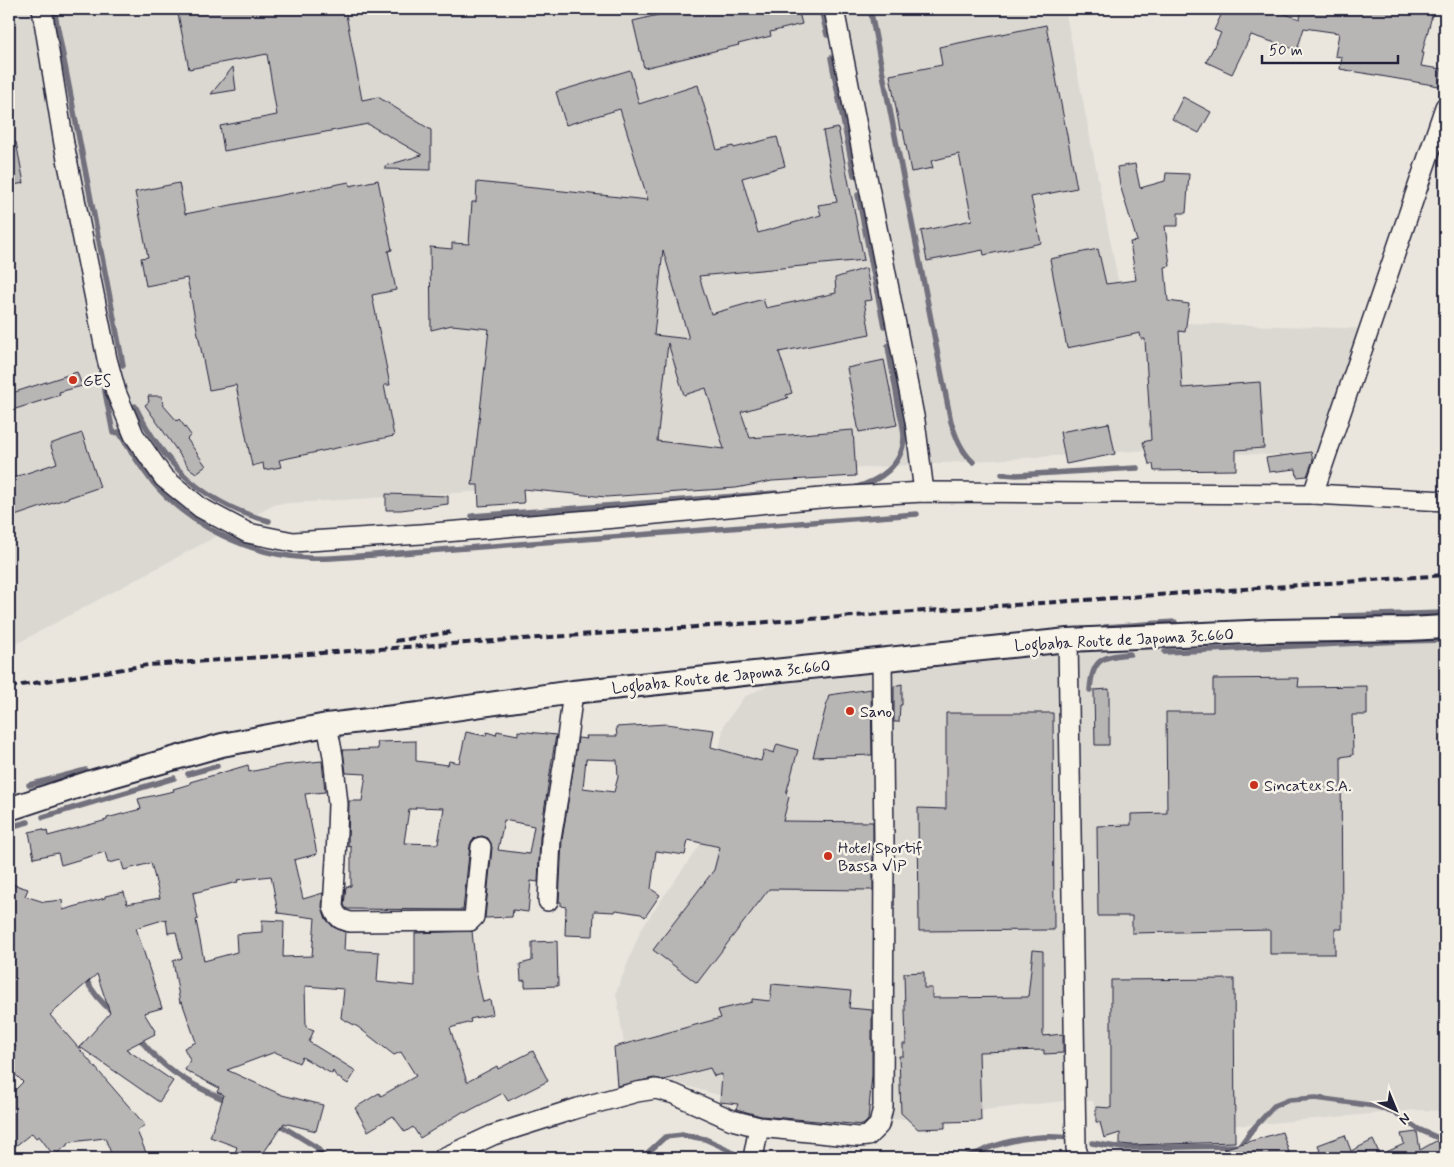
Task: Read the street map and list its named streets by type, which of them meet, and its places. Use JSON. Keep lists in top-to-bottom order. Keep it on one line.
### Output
{"streets":{"main road":["Logbaba Route de Japoma 3c.660"]},"places":["GES","Sano","Sincatex S.A.","Hotel Sportif Bassa VIP"],"scale_bar":"50 m","north":"bottom right"}
